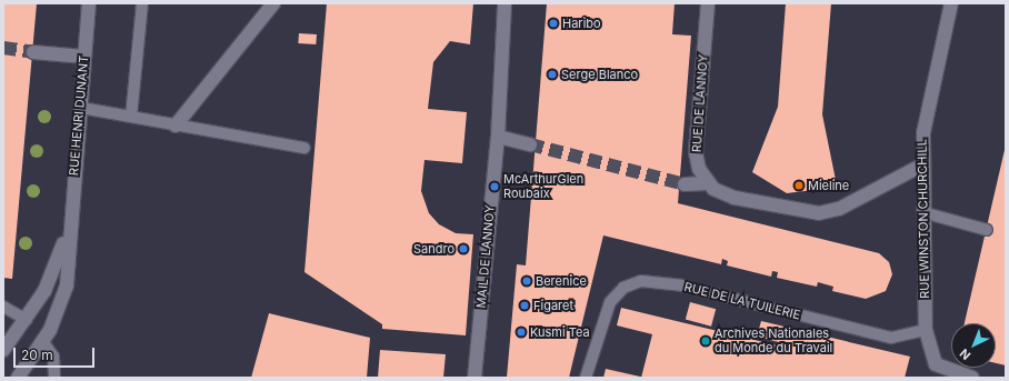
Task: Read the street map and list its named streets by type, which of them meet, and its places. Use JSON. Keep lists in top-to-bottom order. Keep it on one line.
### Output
{"streets":{"street":["RUE DE LANNOY","RUE HENRI DUNANT","RUE WINSTON CHURCHILL","MAIL DE LANNOY"],"lane":["RUE DE LA TUILERIE"]},"crossings":[["RUE WINSTON CHURCHILL","RUE DE LA TUILERIE"]],"places":["Haribo","Serge Blanco","Mieline","McArthurGlen Roubaix","Sandro","Berenice","Figaret","Kusmi Tea","Archives Nationales du Monde du Travail"],"scale_bar":"20 m","north":"bottom left"}
